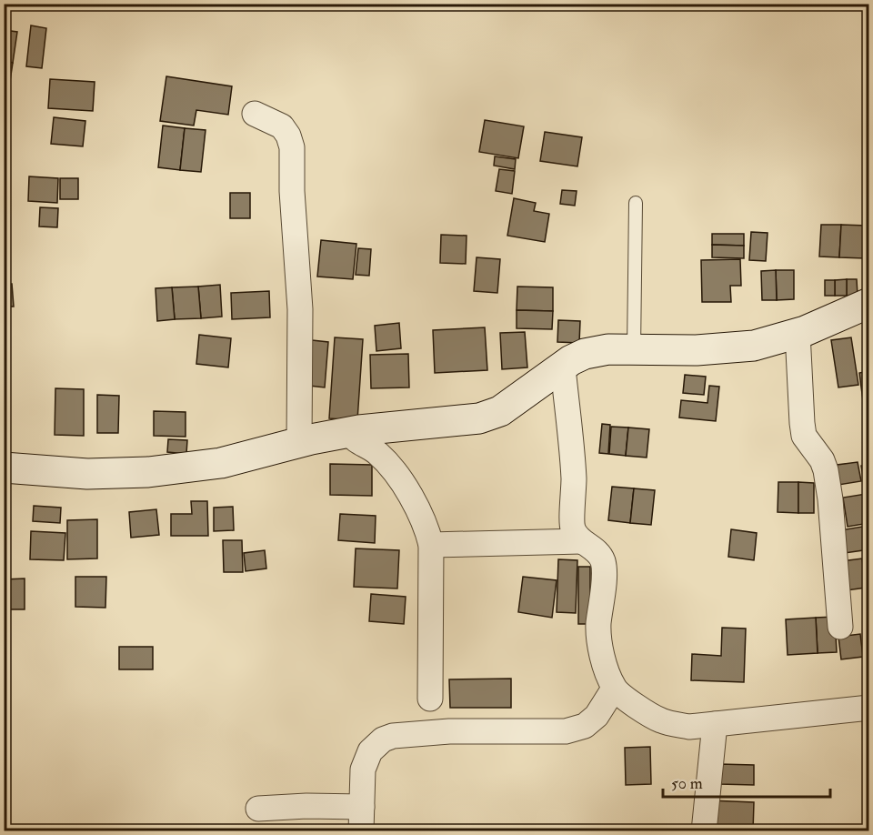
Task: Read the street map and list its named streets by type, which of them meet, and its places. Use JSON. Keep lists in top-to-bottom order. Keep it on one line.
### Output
{"scale_bar":"50 m"}
